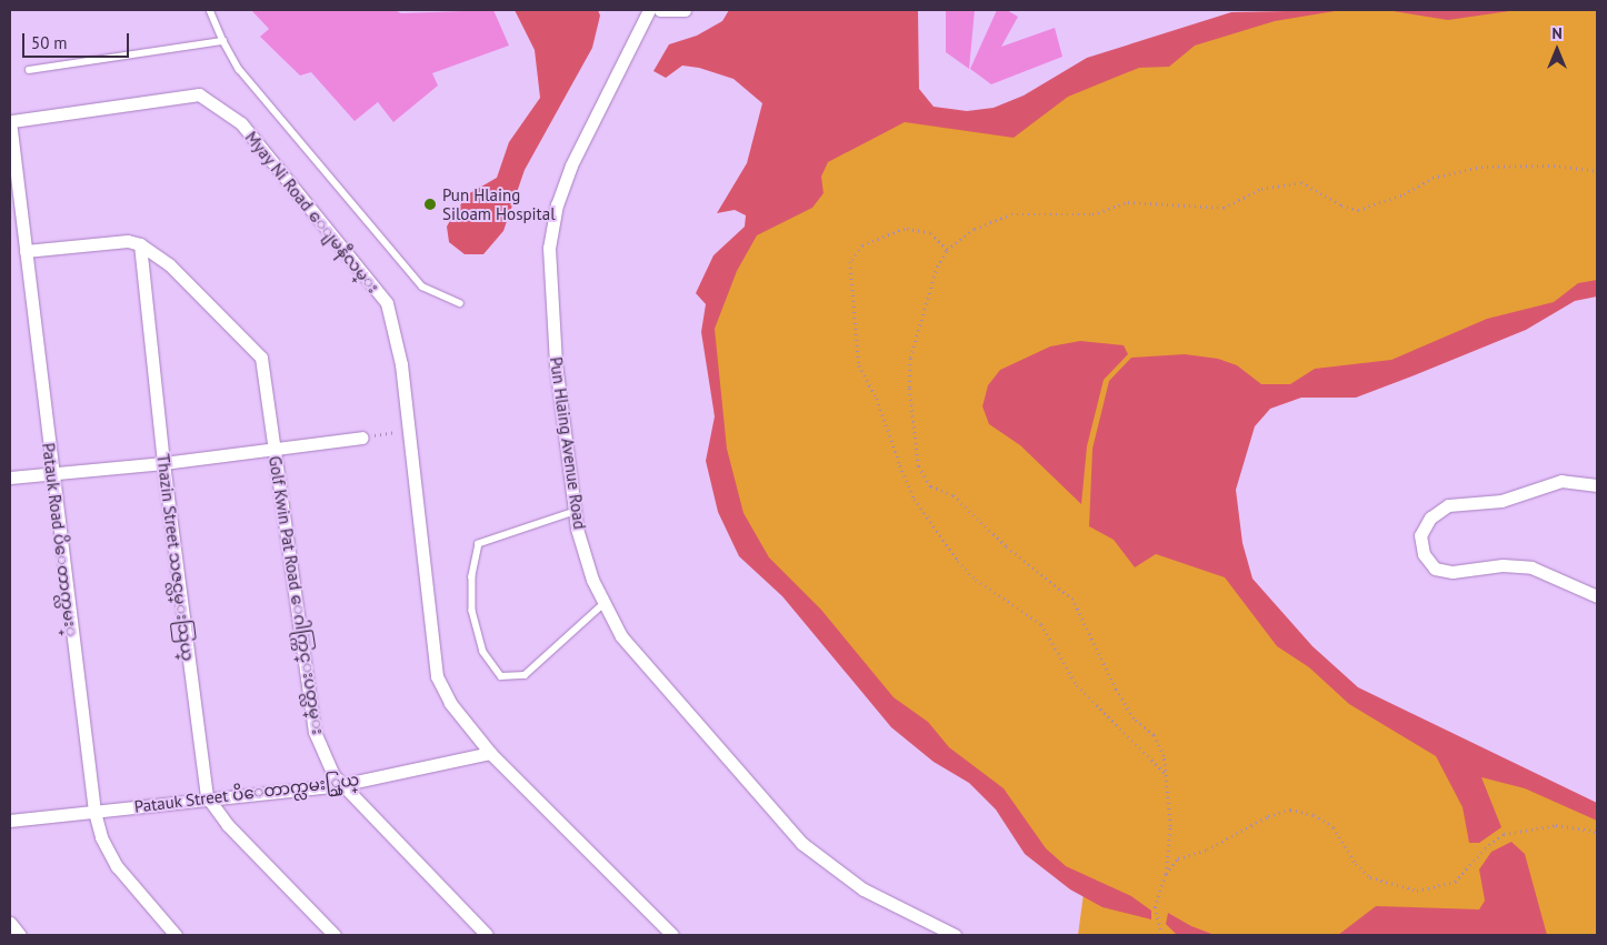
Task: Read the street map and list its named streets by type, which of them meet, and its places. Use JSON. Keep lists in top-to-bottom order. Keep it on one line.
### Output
{"streets":{"street":["Myay Ni Road ေျမနီလမ္း","Pun Hlaing Avenue Road","Patauk Road ပိေတာက္လမး္","Thazin Street သဇင္လမ္းသြယ္","Golf Kwin Pat Road ေဂါက္ကြင္းပတ္လမ္း","Patauk Street ပိေတာက္လမး္သြယ္"]},"crossings":[["Myay Ni Road ေျမနီလမ္း","Patauk Road ပိေတာက္လမး္"],["Myay Ni Road ေျမနီလမ္း","Patauk Street ပိေတာက္လမး္သြယ္"],["Patauk Road ပိေတာက္လမး္","Patauk Street ပိေတာက္လမး္သြယ္"],["Thazin Street သဇင္လမ္းသြယ္","Golf Kwin Pat Road ေဂါက္ကြင္းပတ္လမ္း"],["Thazin Street သဇင္လမ္းသြယ္","Patauk Street ပိေတာက္လမး္သြယ္"],["Golf Kwin Pat Road ေဂါက္ကြင္းပတ္လမ္း","Patauk Street ပိေတာက္လမး္သြယ္"]],"places":["Pun Hlaing Siloam Hospital"],"scale_bar":"50 m","north":"top"}
